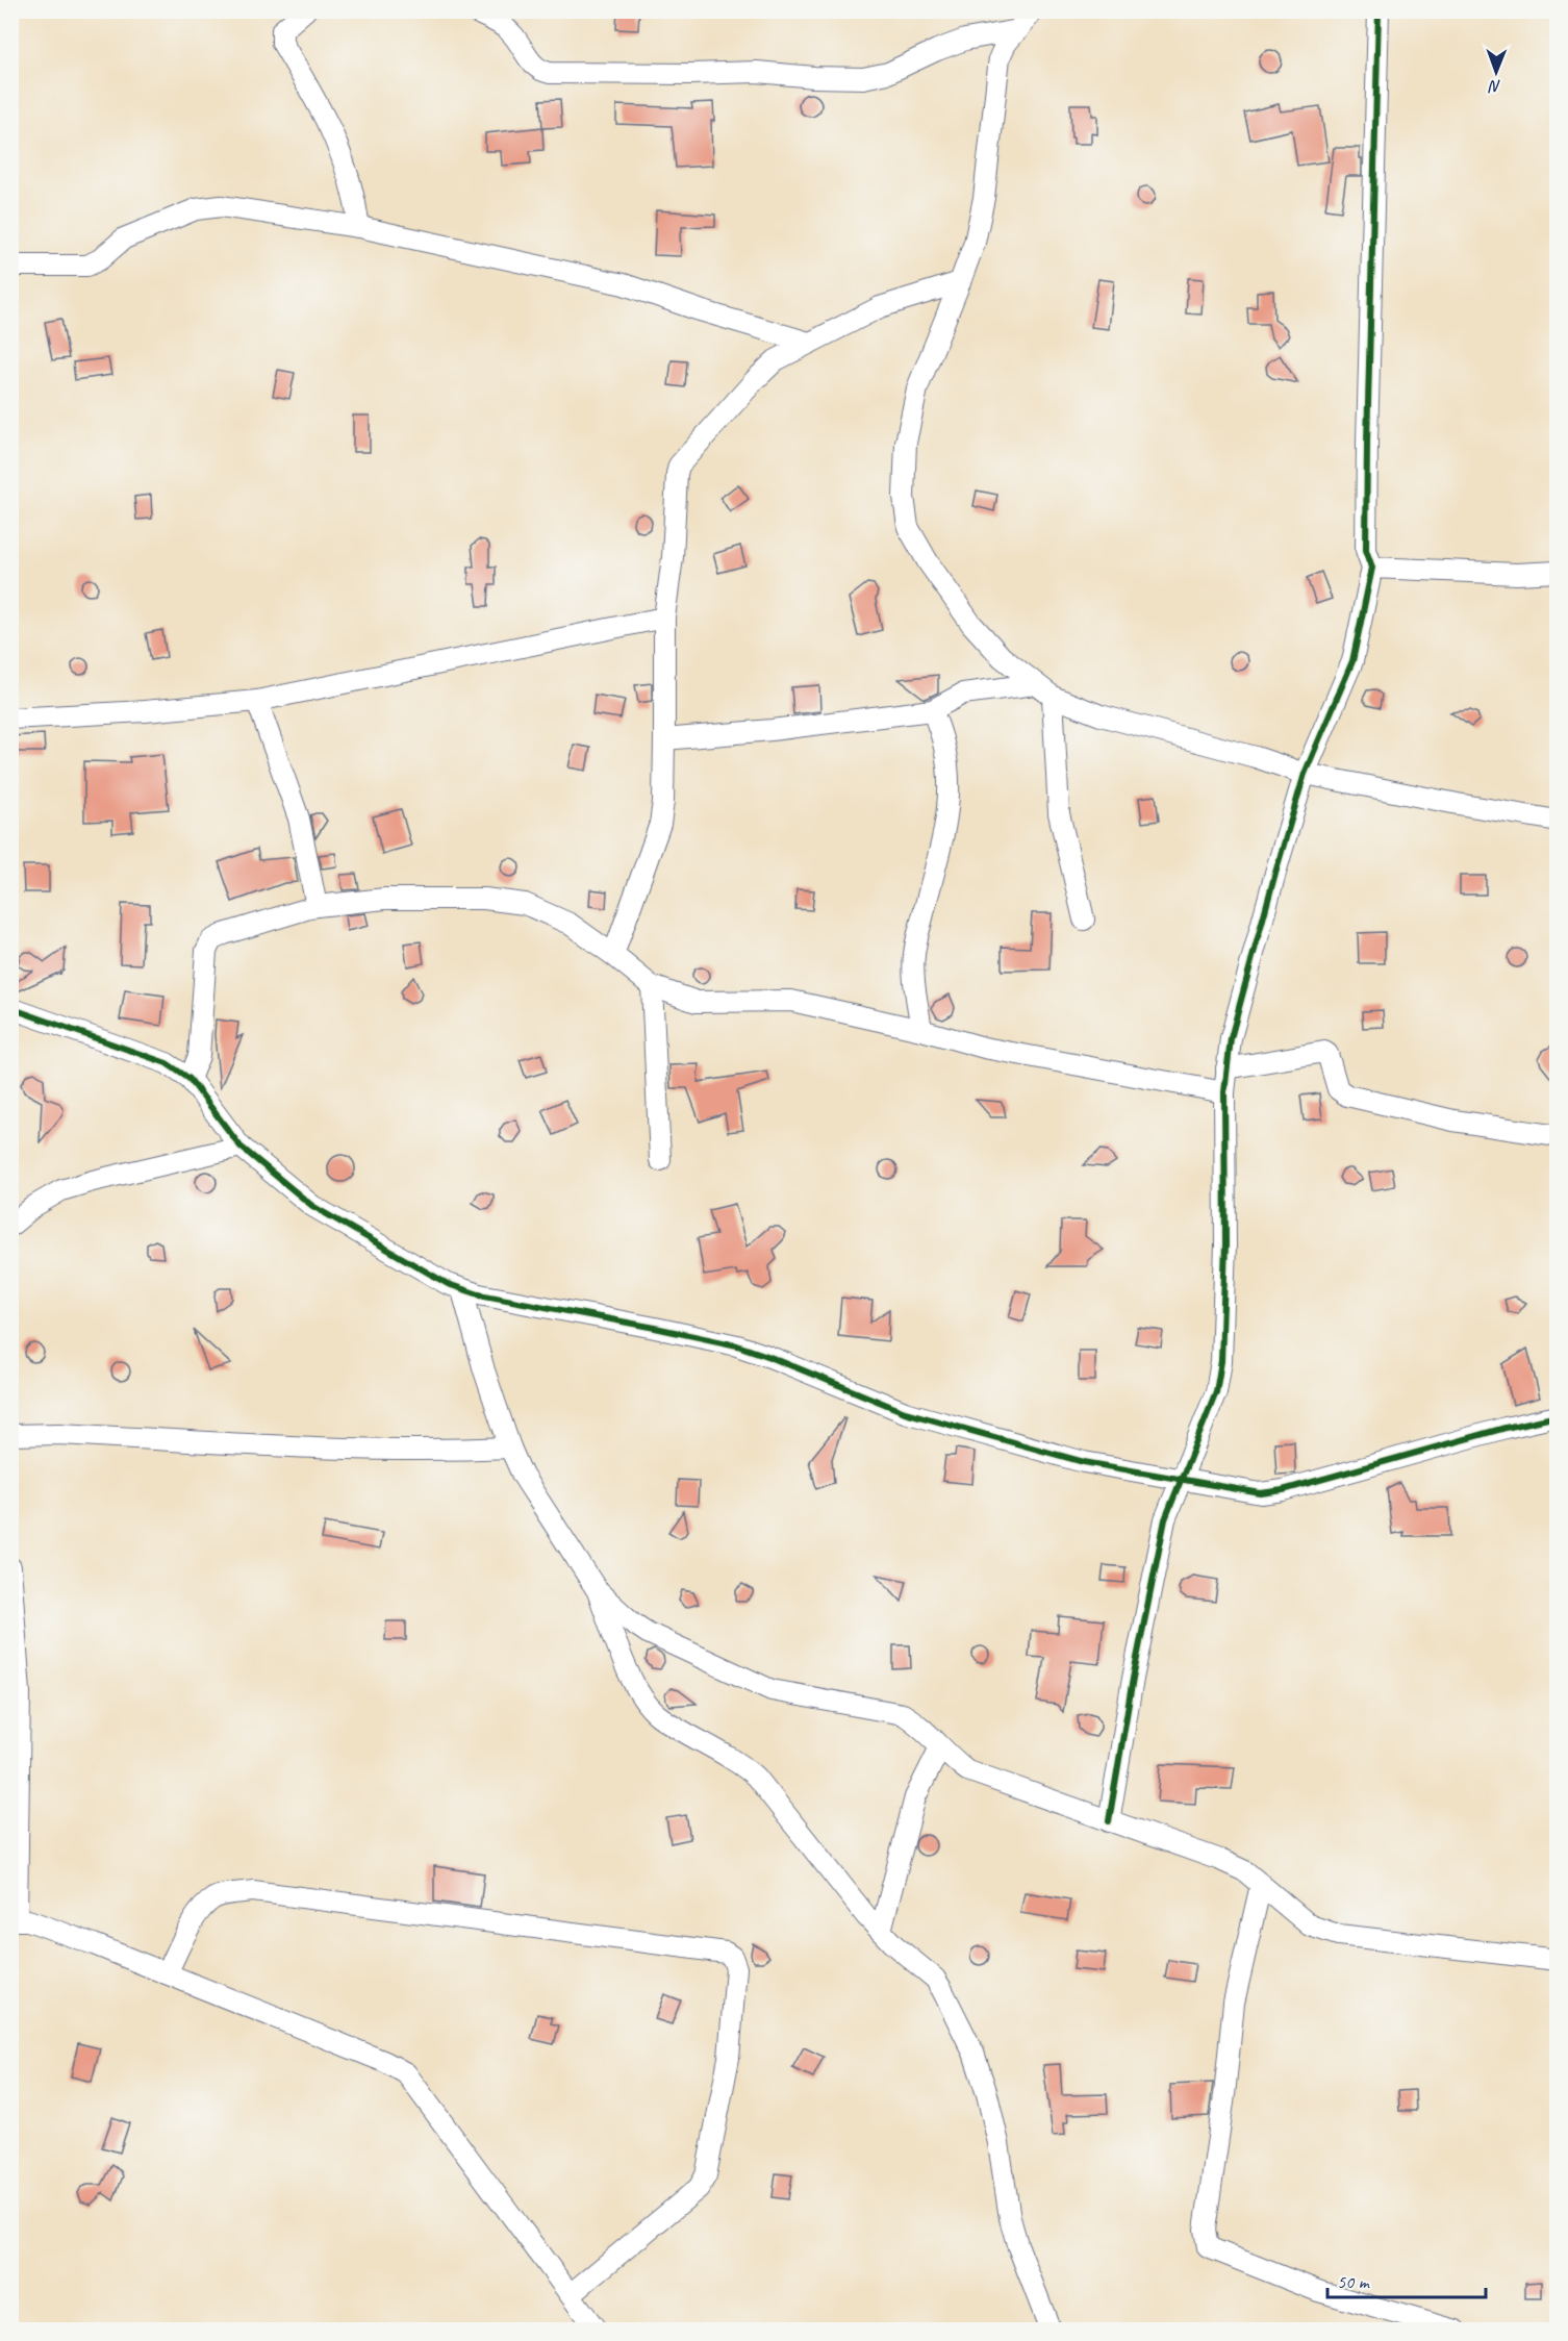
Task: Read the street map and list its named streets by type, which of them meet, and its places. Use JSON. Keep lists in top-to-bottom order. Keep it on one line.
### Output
{"scale_bar":"50 m","north":"bottom"}
